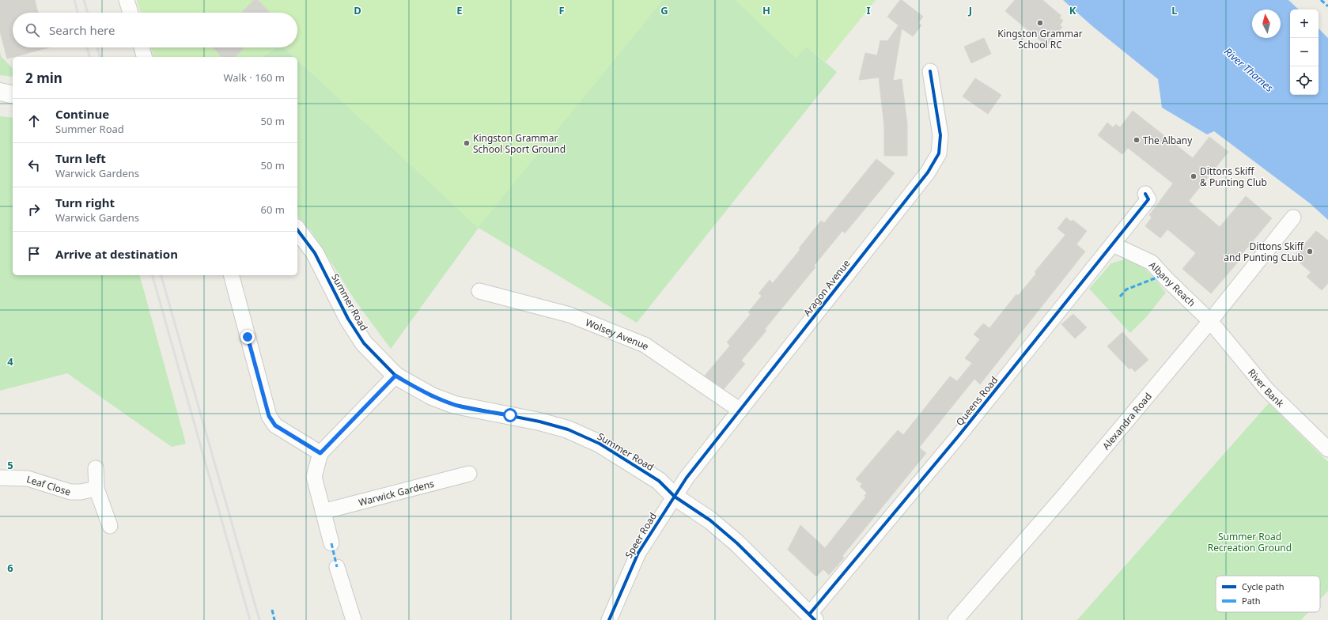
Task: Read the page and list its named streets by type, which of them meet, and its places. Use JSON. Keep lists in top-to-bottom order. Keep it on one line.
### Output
{"streets":{"street":["Albany Reach","Aragon Avenue","Summer Road","Wolsey Avenue","River Bank","Queens Road","Alexandra Road","Leaf Close","Warwick Gardens","Speer Road"]},"crossings":[["Albany Reach","River Bank"],["Albany Reach","Queens Road"],["Albany Reach","Alexandra Road"],["Aragon Avenue","Summer Road"],["Aragon Avenue","Wolsey Avenue"],["Aragon Avenue","Speer Road"],["Summer Road","Queens Road"],["Summer Road","Speer Road"],["River Bank","Alexandra Road"]],"water":["River Thames"],"parks":["Summer Road Recreation Ground"],"places":["Kingston Grammar School RC","The Albany","Kingston Grammar School Sport Ground","Dittons Skiff & Punting Club","Dittons Skiff and Punting CLub"],"legend":["Cycle path","Path"],"north":"top","page":{"map_buttons":["+","−"],"search":"Search here","heading":["2 min","Walk · 160 m"],"list":[["Continue","Summer Road","50 m"],["Turn left","Warwick Gardens","50 m"],["Turn right","Warwick Gardens","60 m"],"Arrive at destination"]},"grid":{"columns":["D","E","F","G","H","I","J","K","L"],"rows":["4","5","6"]}}
